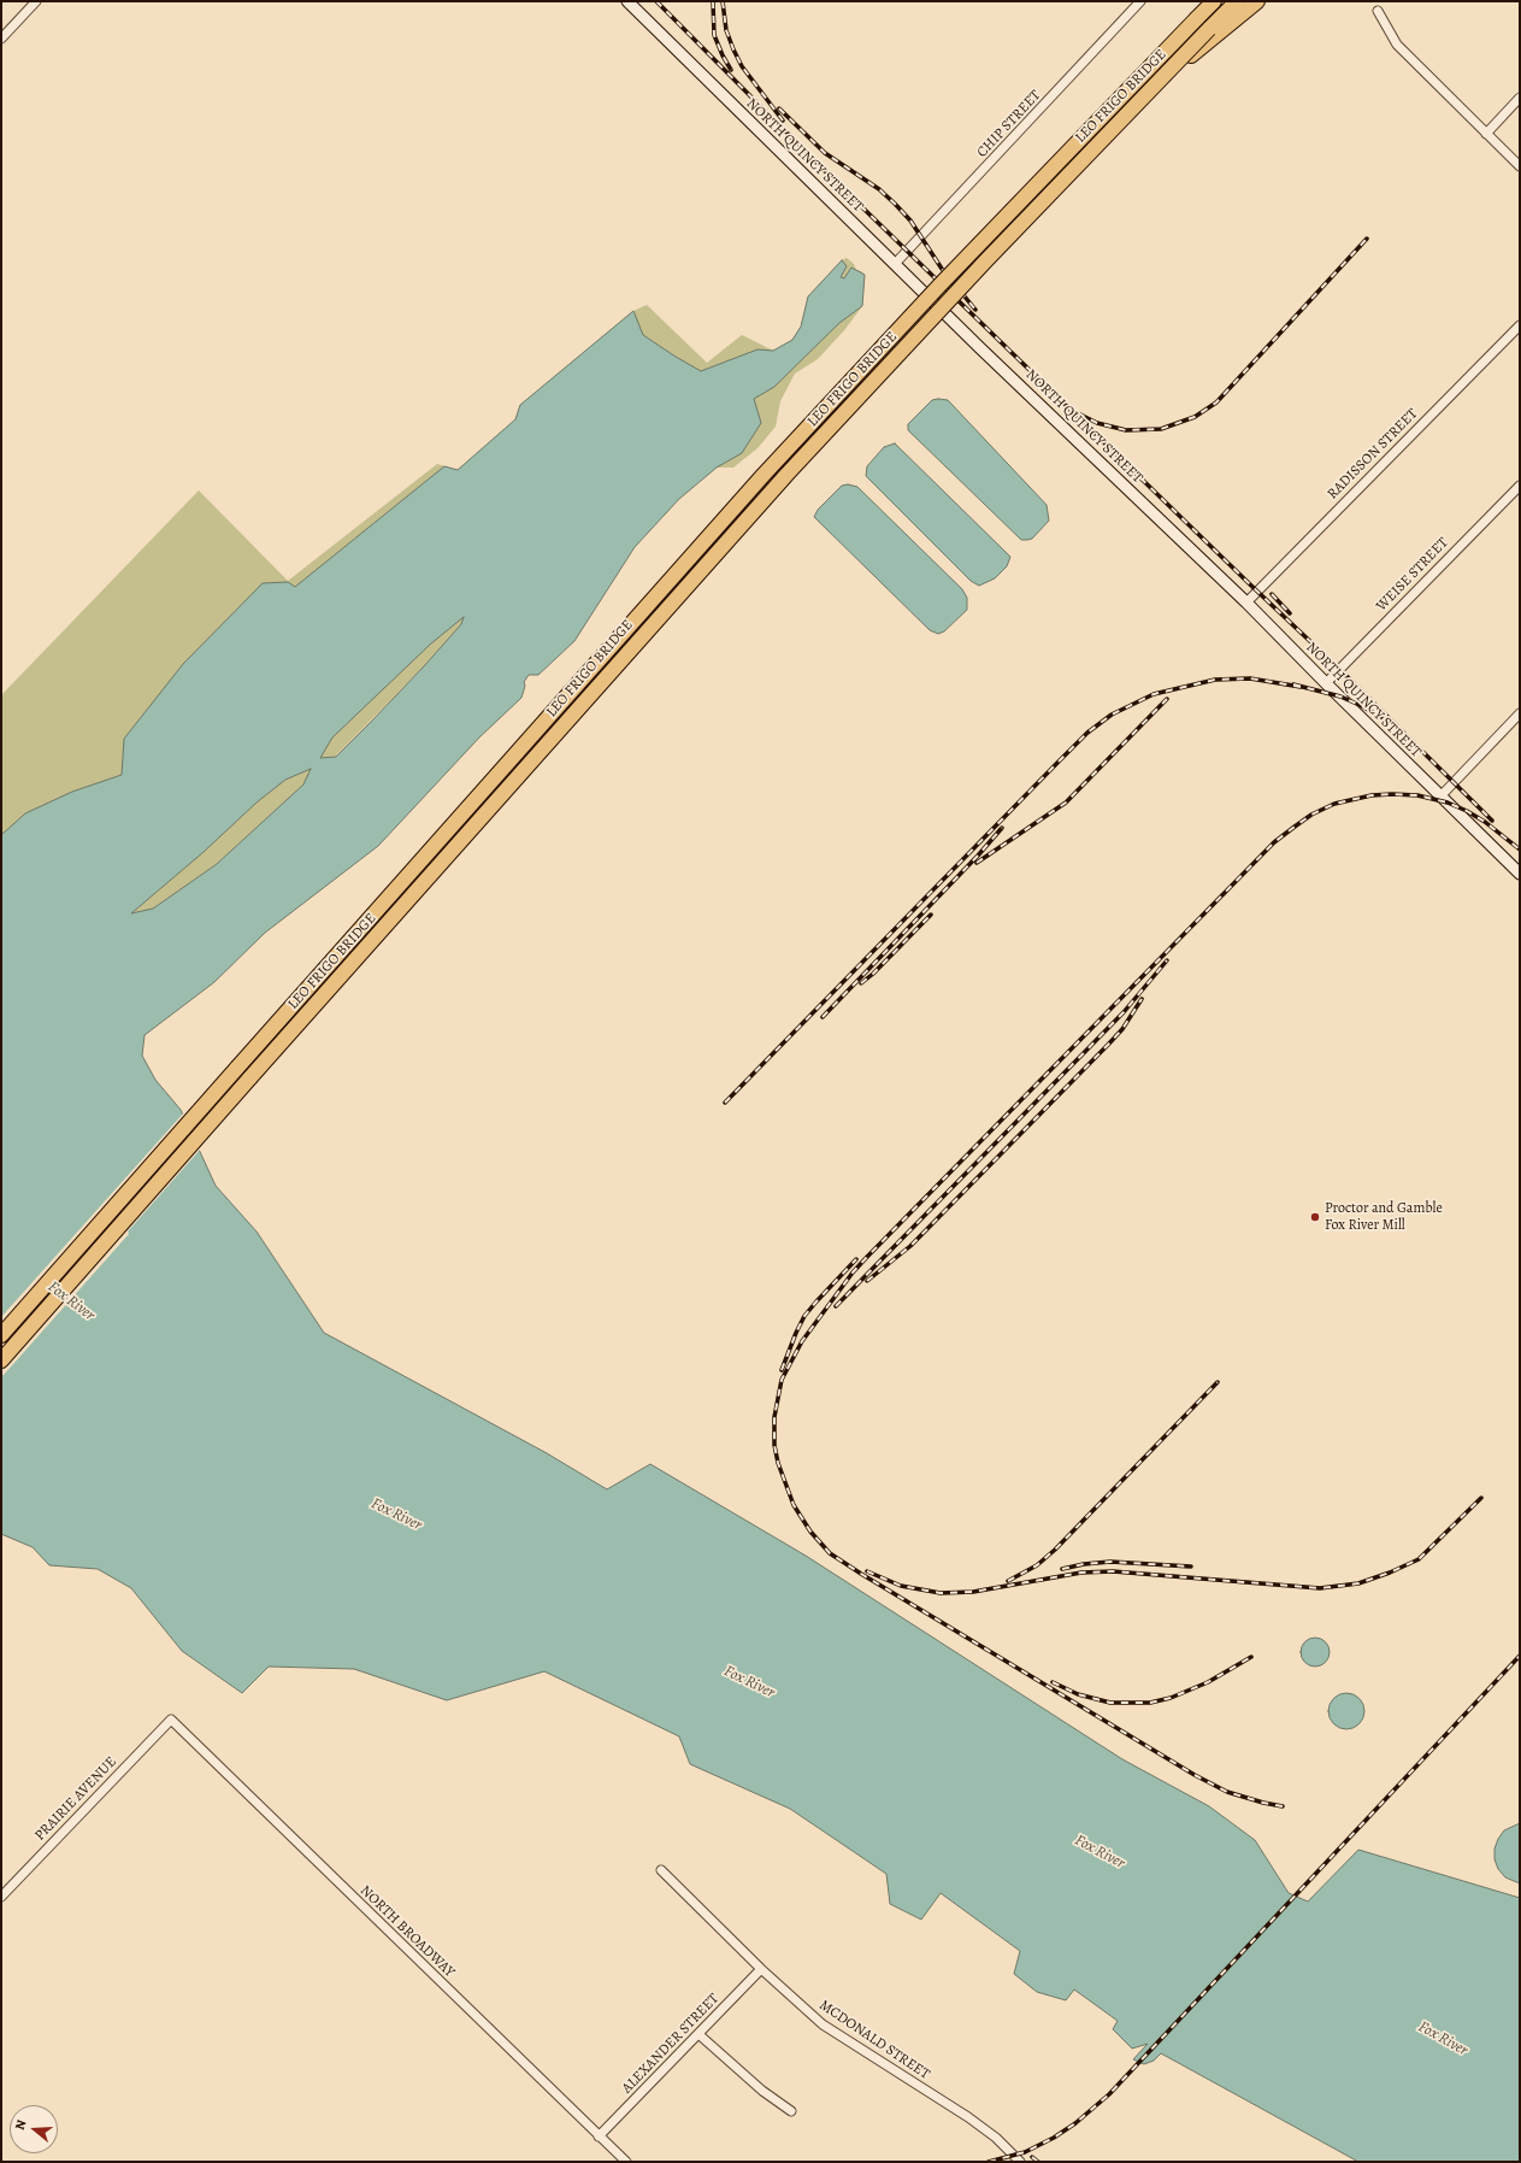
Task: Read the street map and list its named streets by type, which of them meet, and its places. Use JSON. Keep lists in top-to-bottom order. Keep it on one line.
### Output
{"streets":{"highway":["LEO FRIGO BRIDGE"],"street":["CHIP STREET","NORTH QUINCY STREET","RADISSON STREET","WEISE STREET","PRAIRIE AVENUE","NORTH BROADWAY","MCDONALD STREET","ALEXANDER STREET"]},"crossings":[["CHIP STREET","NORTH QUINCY STREET"],["NORTH QUINCY STREET","RADISSON STREET"],["NORTH QUINCY STREET","WEISE STREET"],["PRAIRIE AVENUE","NORTH BROADWAY"],["NORTH BROADWAY","ALEXANDER STREET"],["MCDONALD STREET","ALEXANDER STREET"]],"water":["Fox River"],"places":["Proctor and Gamble Fox River Mill"],"north":"left"}
